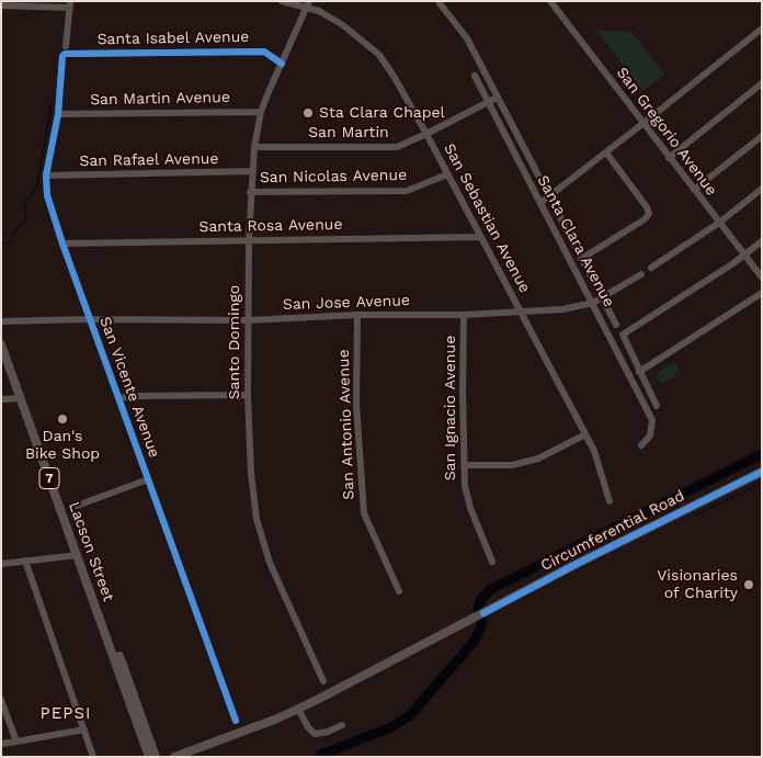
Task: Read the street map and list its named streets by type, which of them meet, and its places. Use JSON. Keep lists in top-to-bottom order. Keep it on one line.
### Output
{"streets":{"main road":["7","Circumferential Road","Lacson Street"],"street":["Santa Isabel Avenue","San Martin Avenue","San Gregorio Avenue","San Martin","San Rafael Avenue","San Nicolas Avenue","San Sebastian Avenue","Santa Rosa Avenue","Santa Clara Avenue","San Jose Avenue","Santo Domingo","San Vicente Avenue","San Ignacio Avenue","San Antonio Avenue"]},"crossings":[["Santa Isabel Avenue","Santo Domingo"],["Santa Isabel Avenue","San Vicente Avenue"],["San Martin Avenue","Santo Domingo"],["San Martin Avenue","San Vicente Avenue"],["San Martin","San Sebastian Avenue"],["San Martin","Santa Clara Avenue"],["San Martin","Santo Domingo"],["San Rafael Avenue","Santo Domingo"],["San Rafael Avenue","San Vicente Avenue"],["San Nicolas Avenue","San Sebastian Avenue"],["San Nicolas Avenue","Santo Domingo"],["San Sebastian Avenue","Santa Rosa Avenue"],["San Sebastian Avenue","San Jose Avenue"],["San Sebastian Avenue","Santo Domingo"],["Santa Rosa Avenue","Santo Domingo"],["Santa Rosa Avenue","San Vicente Avenue"],["Santa Clara Avenue","San Jose Avenue"],["San Jose Avenue","Santo Domingo"],["San Jose Avenue","San Vicente Avenue"],["San Jose Avenue","San Ignacio Avenue"],["San Jose Avenue","San Antonio Avenue"]],"districts":["PEPSI"],"places":["Sta Clara Chapel","Dan's Bike Shop","Visionaries of Charity"]}
